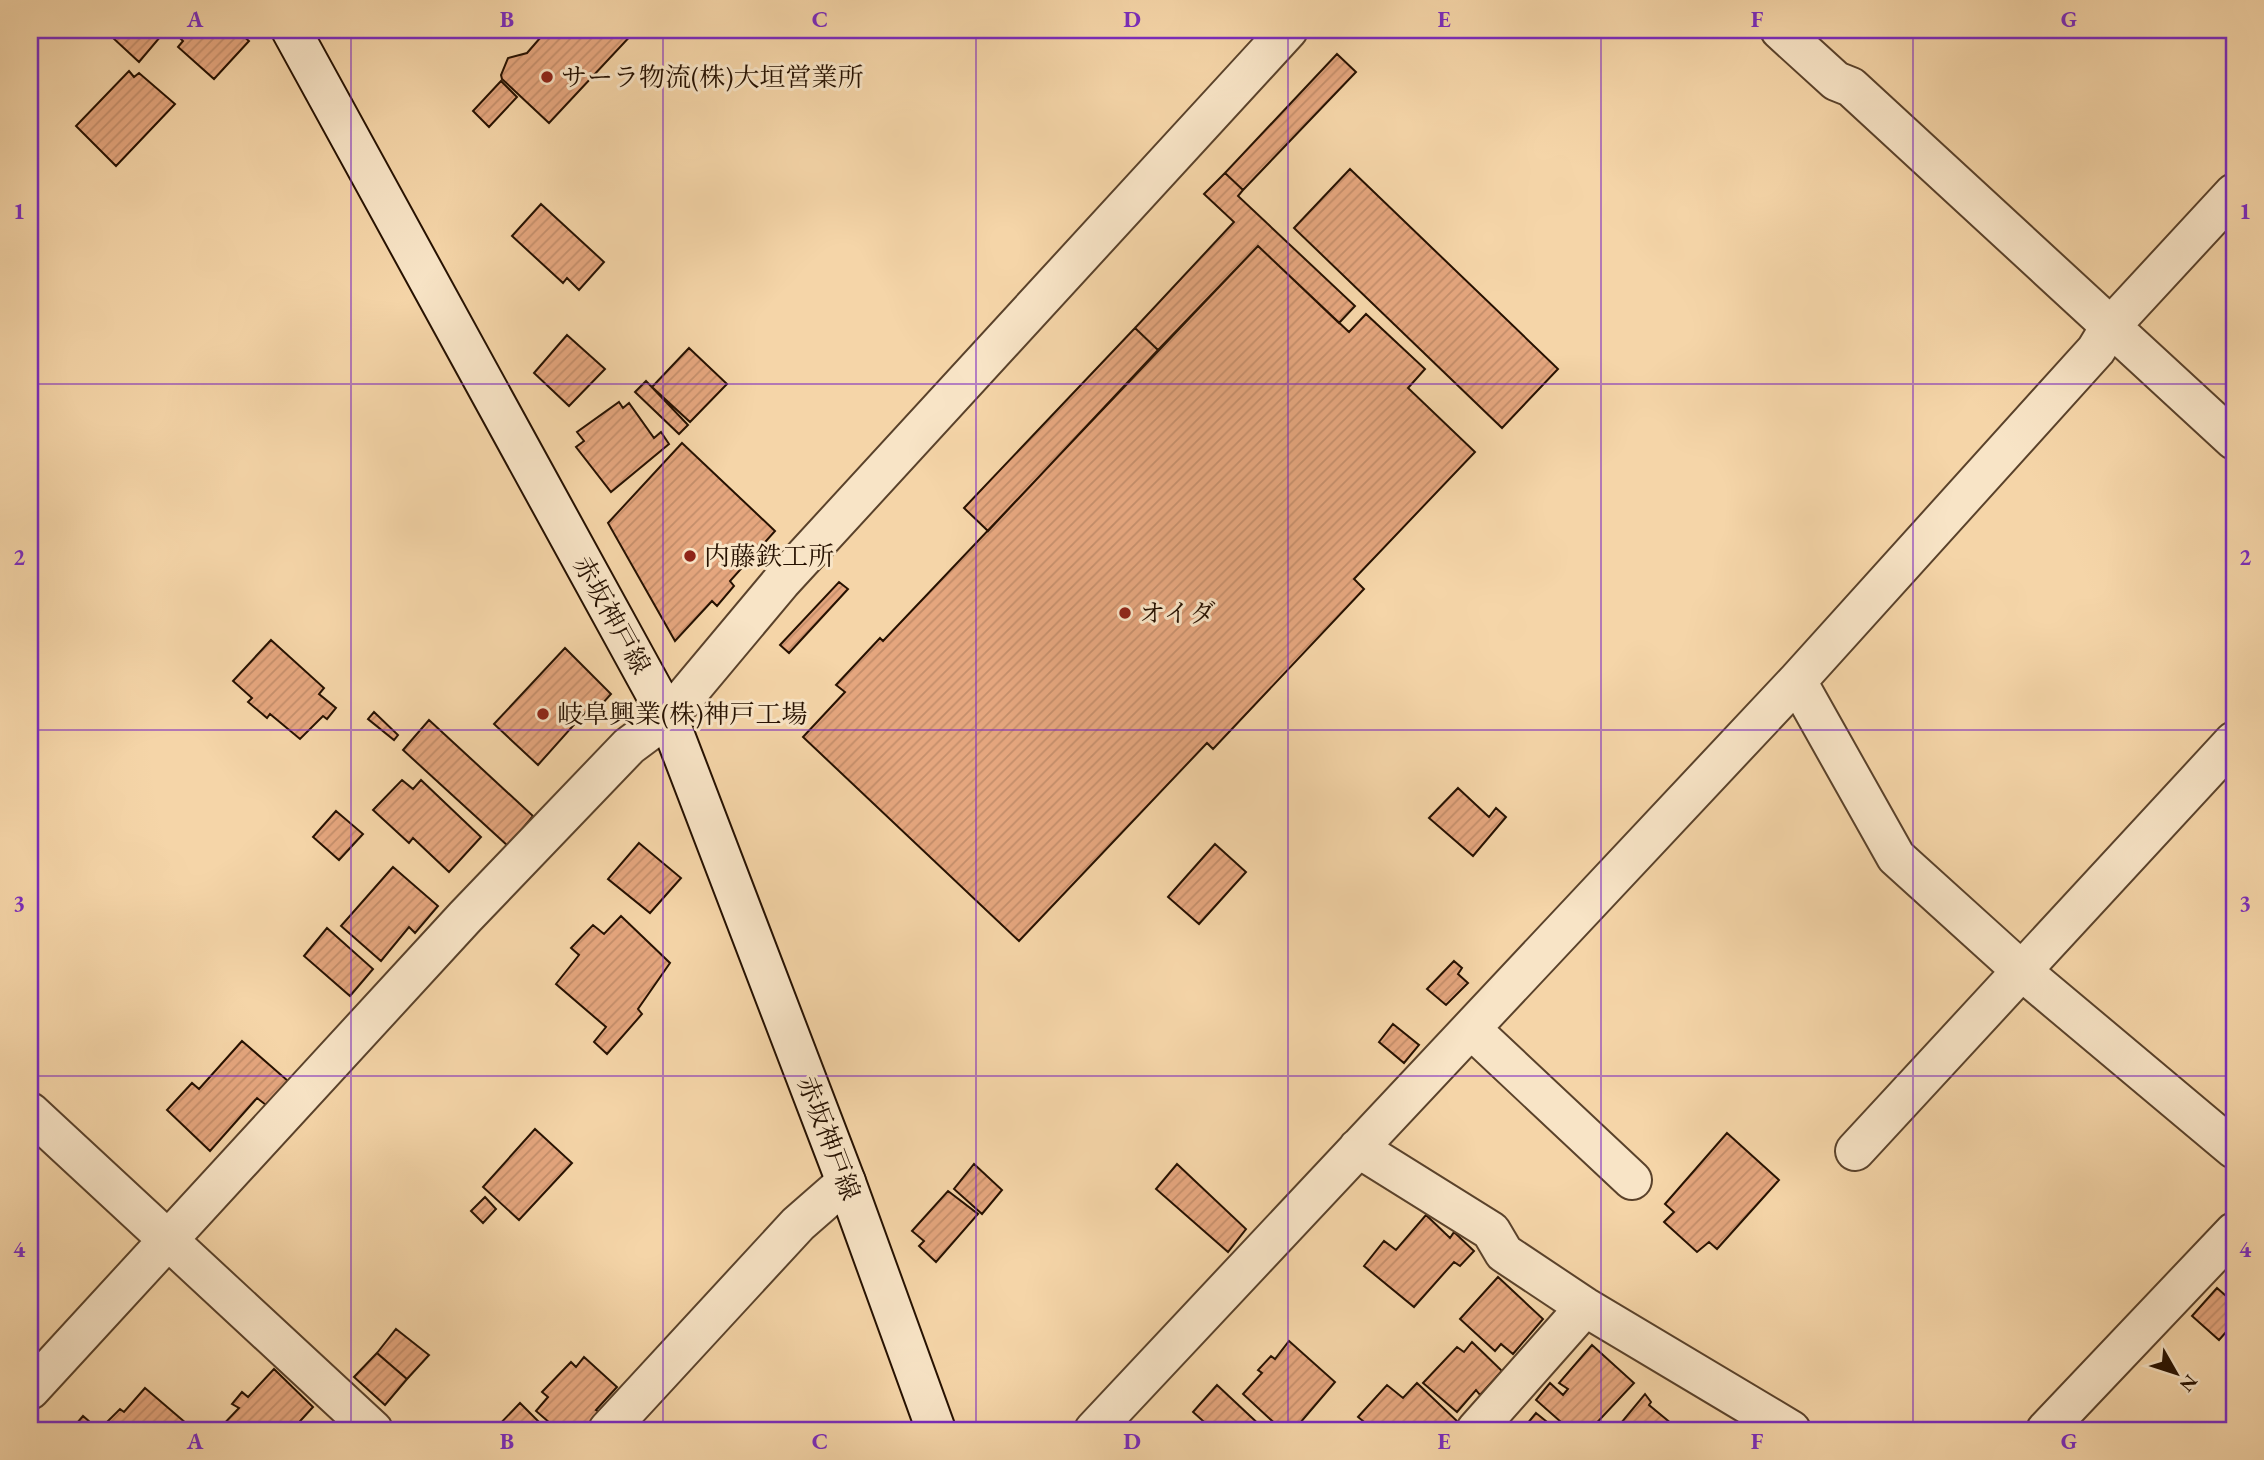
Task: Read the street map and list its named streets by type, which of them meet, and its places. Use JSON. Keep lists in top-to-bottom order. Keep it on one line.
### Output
{"streets":{"street":["赤坂神戸線"]},"places":["サーラ物流(株)大垣営業所","内藤鉄工所","オイダ","岐阜興業(株)神戸工場"],"north":"bottom right","grid":{"columns":["A","B","C","D","E","F","G"],"rows":["1","2","3","4"]}}
